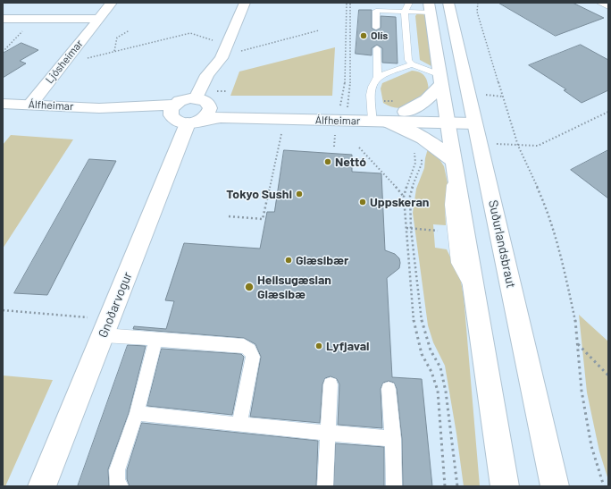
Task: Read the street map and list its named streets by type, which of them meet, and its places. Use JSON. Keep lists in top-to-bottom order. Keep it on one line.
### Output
{"streets":{"street":["Ljósheimar","Álfheimar","Suðurlandsbraut","Gnoðarvogur"]},"crossings":[["Ljósheimar","Álfheimar"],["Álfheimar","Suðurlandsbraut"],["Álfheimar","Gnoðarvogur"]],"places":["Olís","Nettó","Tokyo Sushi","Uppskeran","Glæsibær","Heilsugæslan Glæsibæ","Lyfjaval"]}
